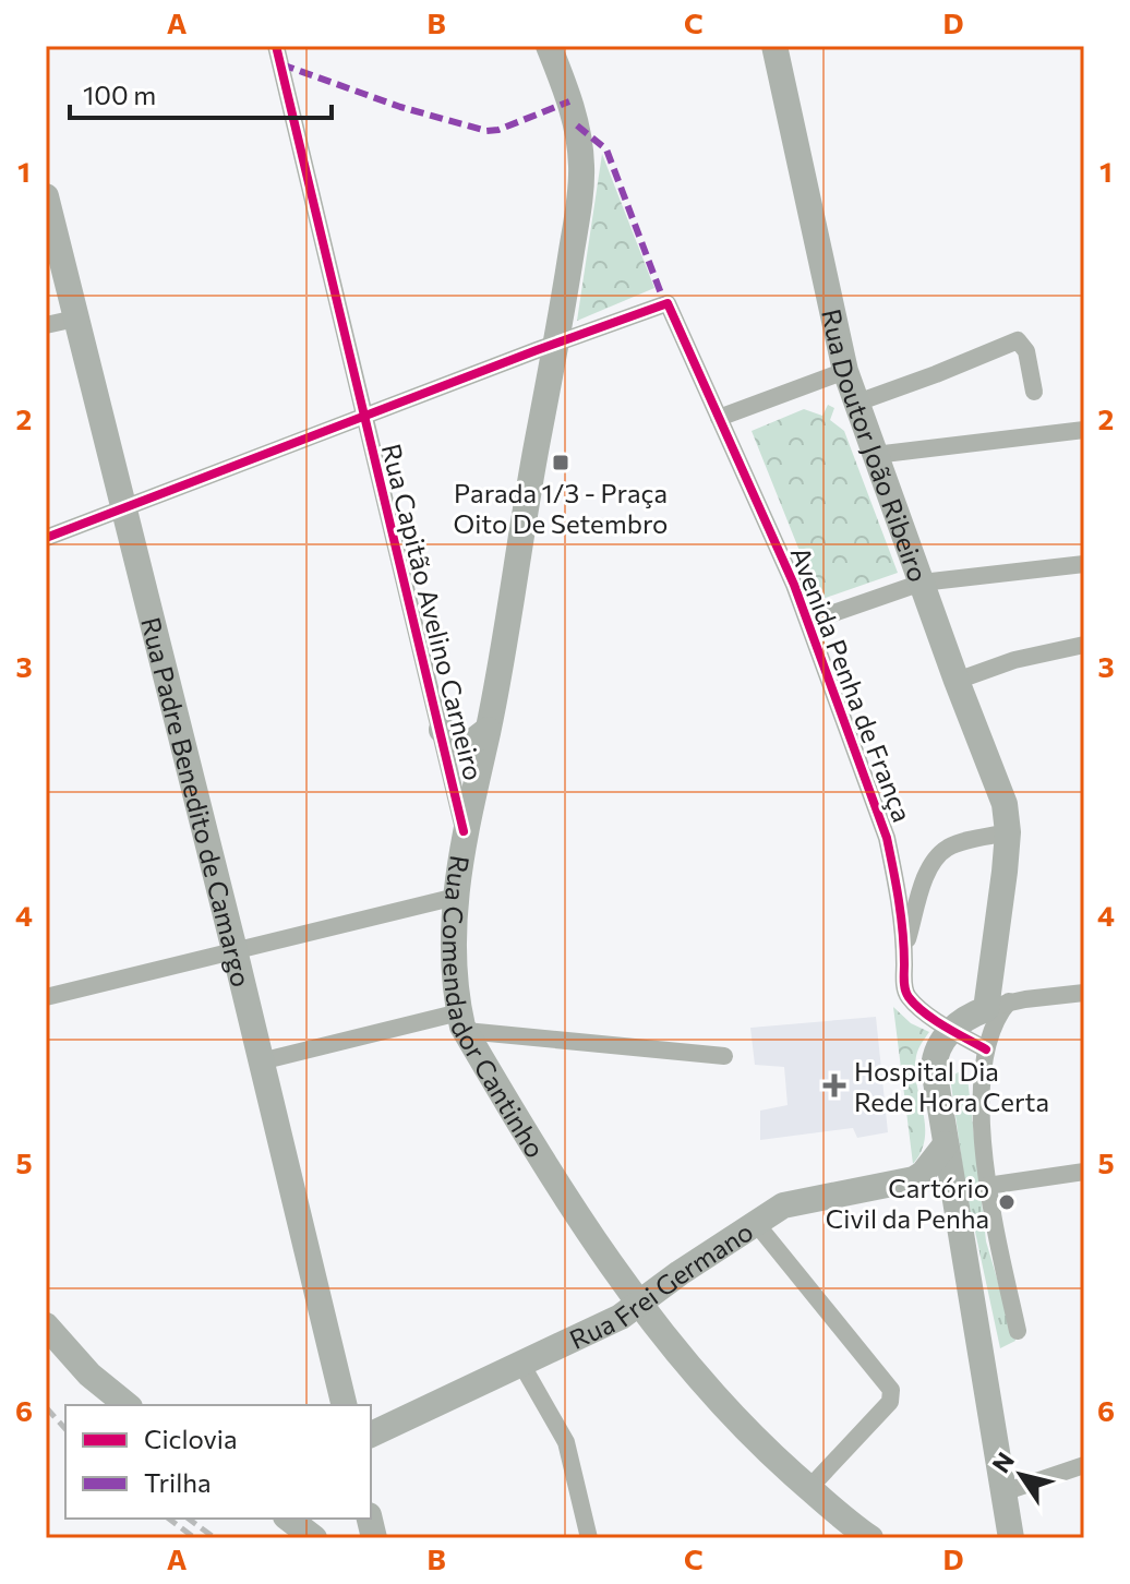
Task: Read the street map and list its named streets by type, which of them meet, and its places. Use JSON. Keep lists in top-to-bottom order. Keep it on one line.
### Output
{"streets":{"main road":["Rua Doutor João Ribeiro","Rua Padre Benedito de Camargo","Rua Comendador Cantinho","Rua Frei Germano"],"street":["Rua Capitão Avelino Carneiro","Avenida Penha de França"]},"crossings":[["Rua Capitão Avelino Carneiro","Rua Comendador Cantinho"],["Avenida Penha de França","Rua Comendador Cantinho"],["Rua Comendador Cantinho","Rua Frei Germano"]],"places":{"transit":["Parada 1/3 - Praça Oito De Setembro"],"health":["Hospital Dia Rede Hora Certa"],"other":["Cartório Civil da Penha"]},"legend":["Ciclovia","Trilha"],"scale_bar":"100 m","north":"top left","grid":{"columns":["A","B","C","D"],"rows":["1","2","3","4","5","6"]}}
